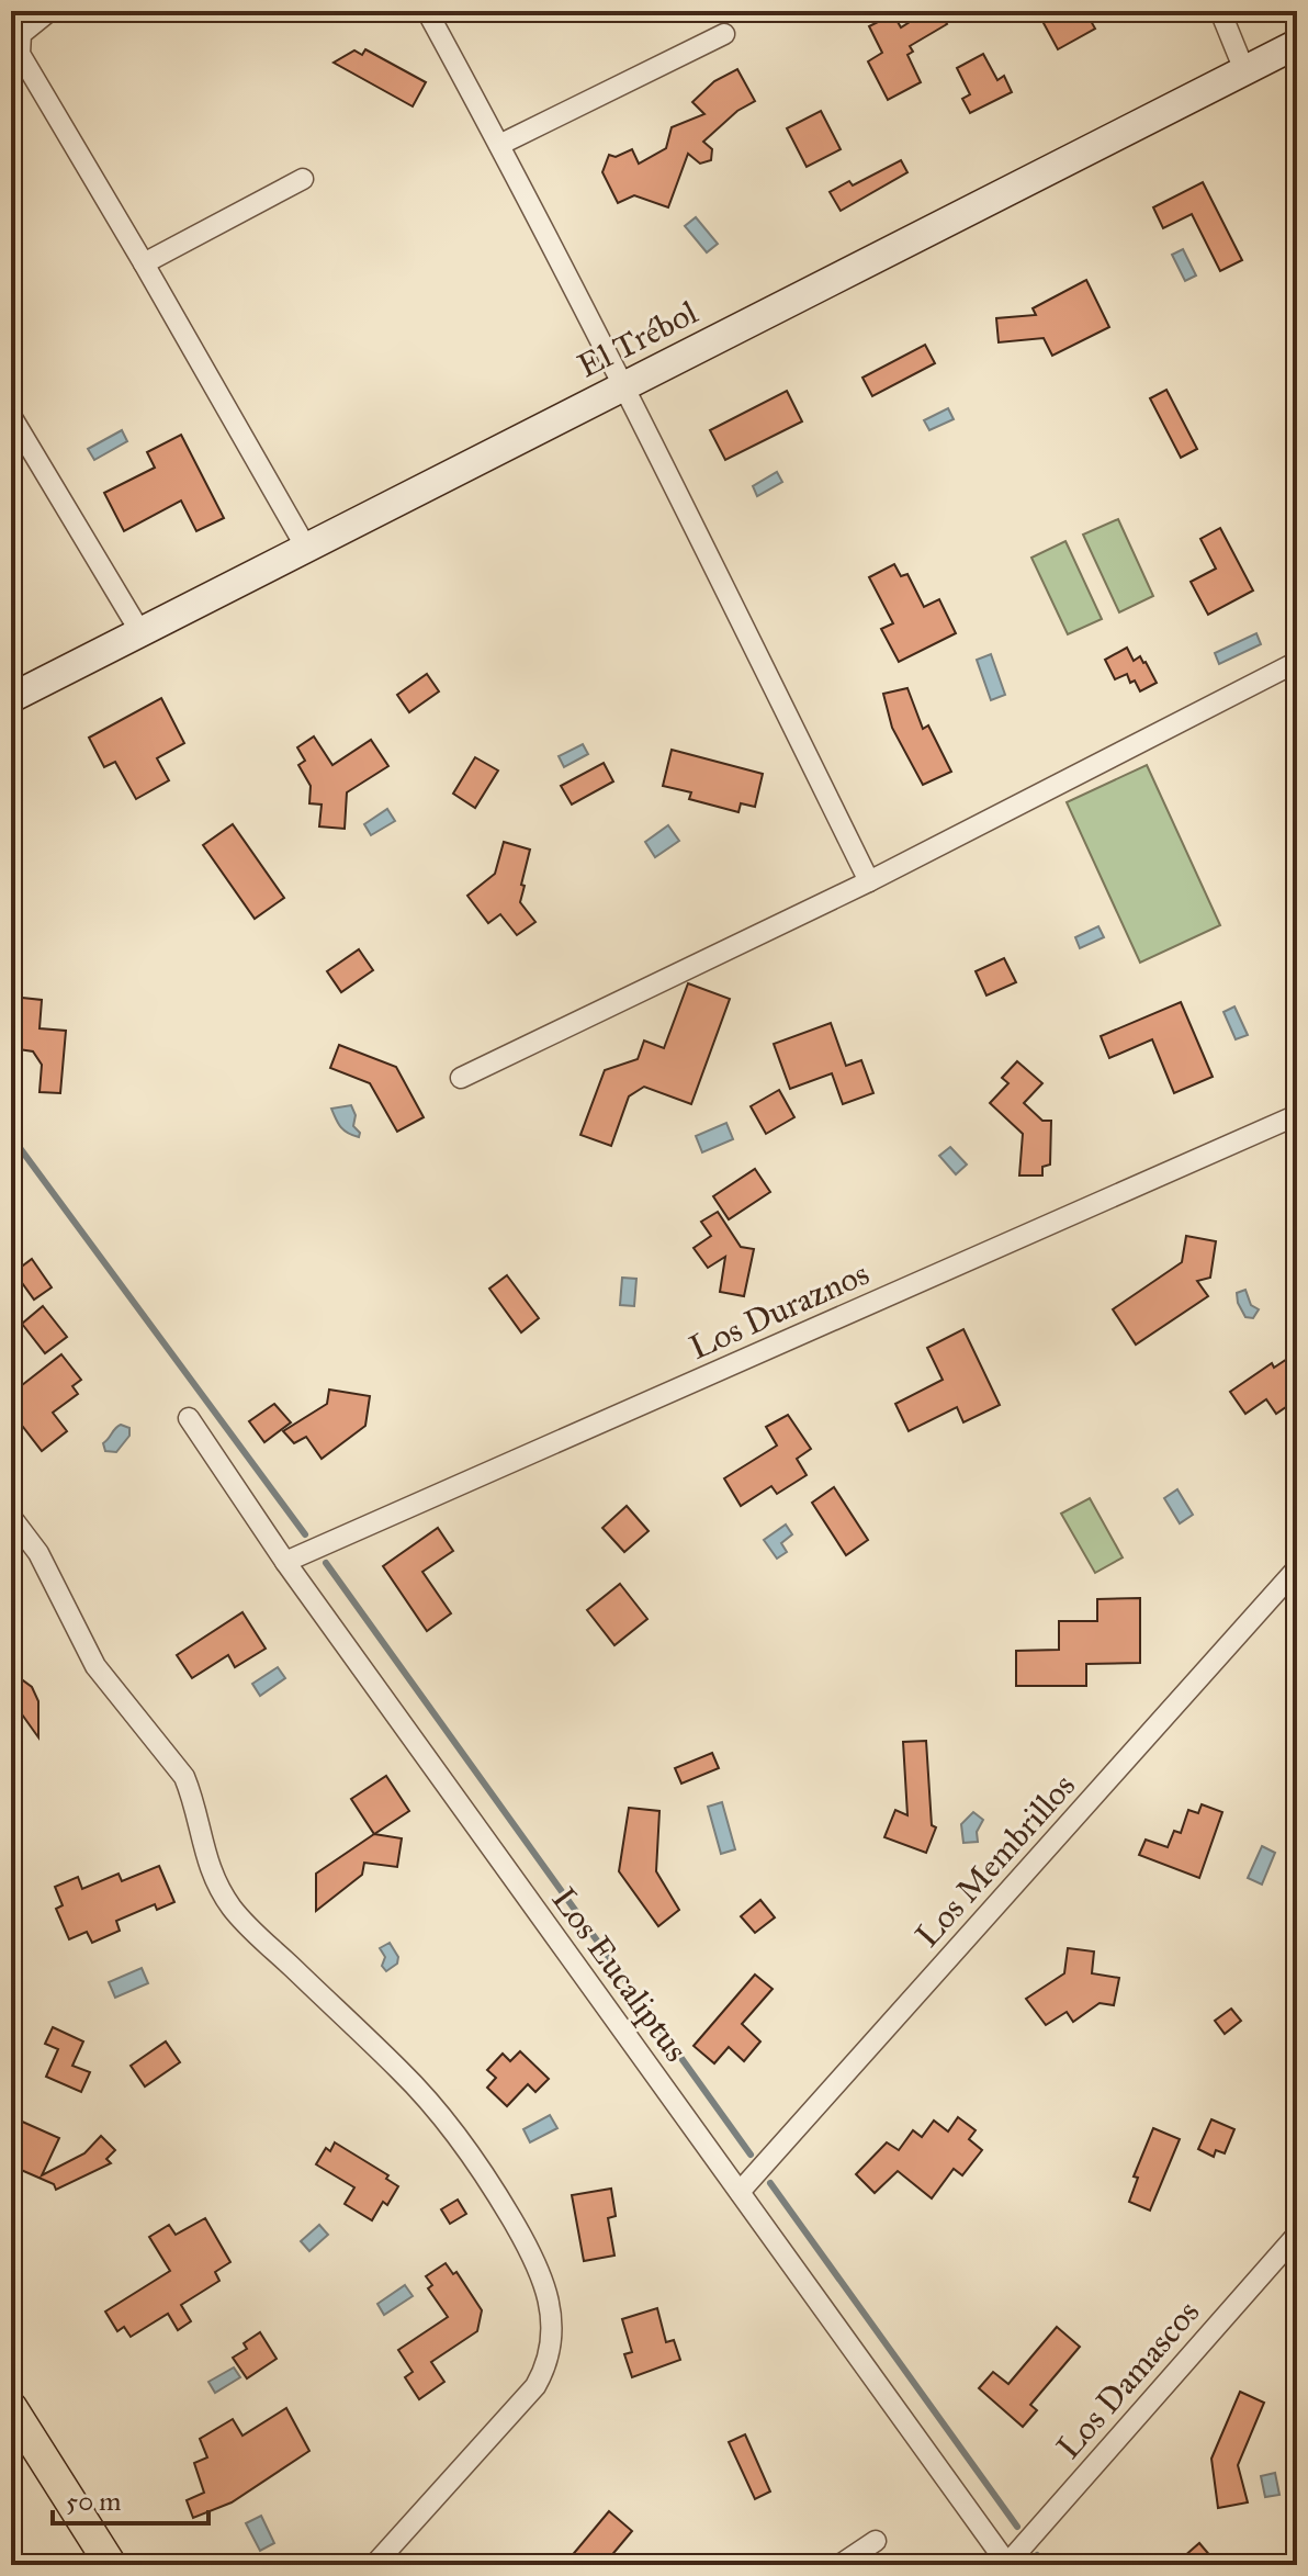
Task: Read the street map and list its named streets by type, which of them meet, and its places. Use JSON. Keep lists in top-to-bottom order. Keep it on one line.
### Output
{"streets":{"main road":["El Trébol"],"street":["Los Duraznos","Los Membrillos","Los Eucaliptus","Los Damascos"]},"crossings":[["Los Duraznos","Los Eucaliptus"],["Los Membrillos","Los Eucaliptus"],["Los Eucaliptus","Los Damascos"]],"scale_bar":"50 m"}
